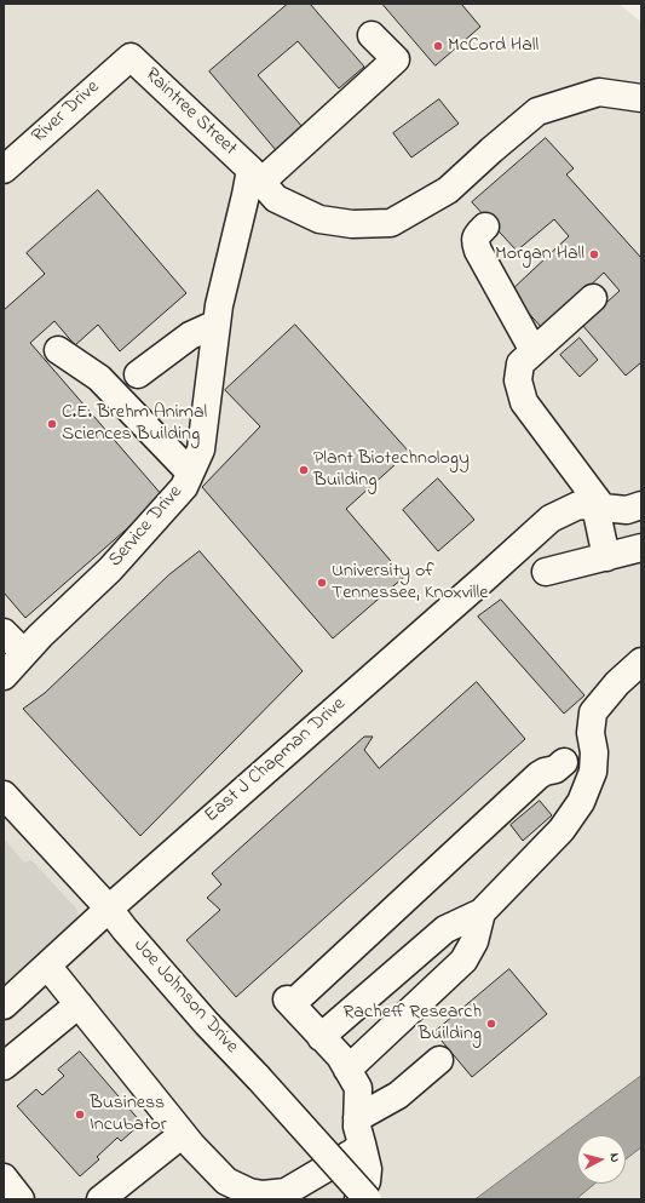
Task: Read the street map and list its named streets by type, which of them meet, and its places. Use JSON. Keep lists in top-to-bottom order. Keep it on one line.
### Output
{"streets":{"street":["River Drive","Raintree Street","Service Drive","East J Chapman Drive","Joe Johnson Drive"]},"crossings":[["River Drive","Raintree Street"],["Raintree Street","Service Drive"],["East J Chapman Drive","Joe Johnson Drive"]],"places":["McCord Hall","Morgan Hall","C.E. Brehm Animal Sciences Building","Plant Biotechnology Building","University of Tennessee, Knoxville","Racheff Research Building","Business Incubator"],"north":"right"}
